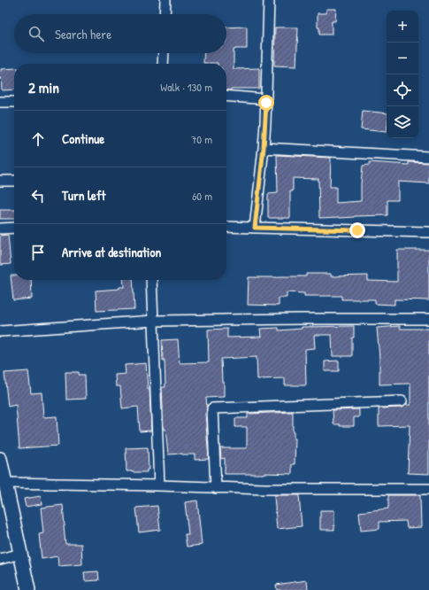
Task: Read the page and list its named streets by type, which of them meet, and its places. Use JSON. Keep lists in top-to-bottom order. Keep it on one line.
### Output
{"page":{"map_buttons":["+","−"],"search":"Search here","heading":["2 min","Walk · 130 m"],"list":[["Continue","70 m"],["Turn left","60 m"],"Arrive at destination"]}}
